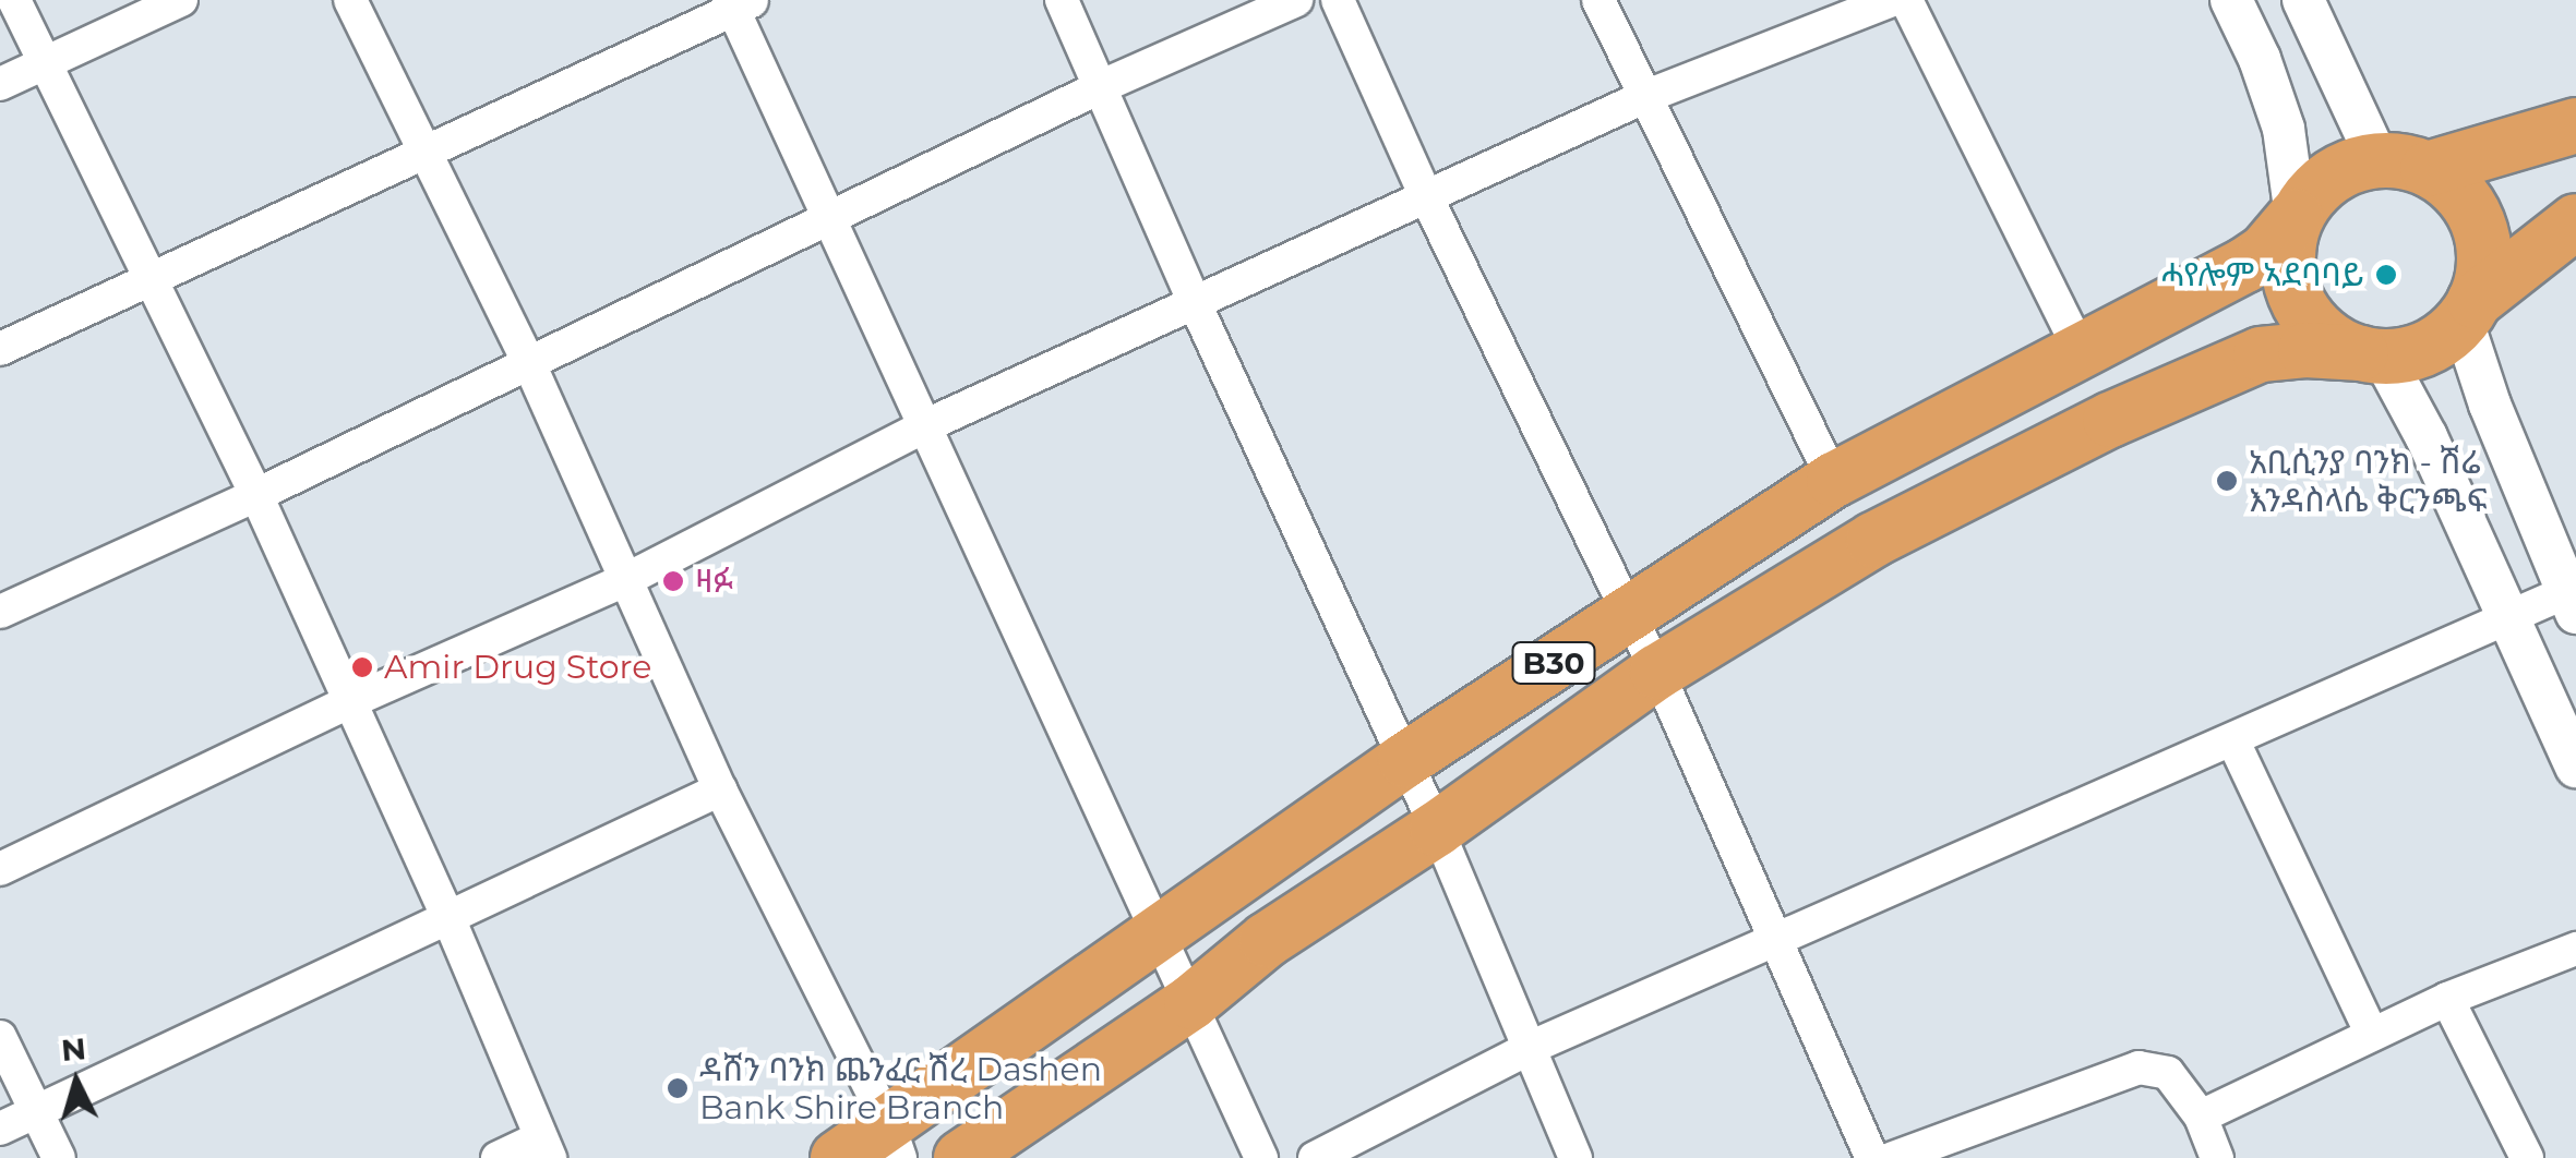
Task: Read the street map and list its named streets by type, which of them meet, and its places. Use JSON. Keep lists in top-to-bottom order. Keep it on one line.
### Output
{"streets":{"highway":["B30"]},"places":["ሓየሎም ኣደባባይ","አቢሲንያ ባንክ - ሽሬ እንዳስላሴ ቅርንጫፍ","ዛፉ","Amir Drug Store","ዳሸን ባንክ ጨንፈር ሽረ Dashen Bank Shire Branch"],"north":"top"}
